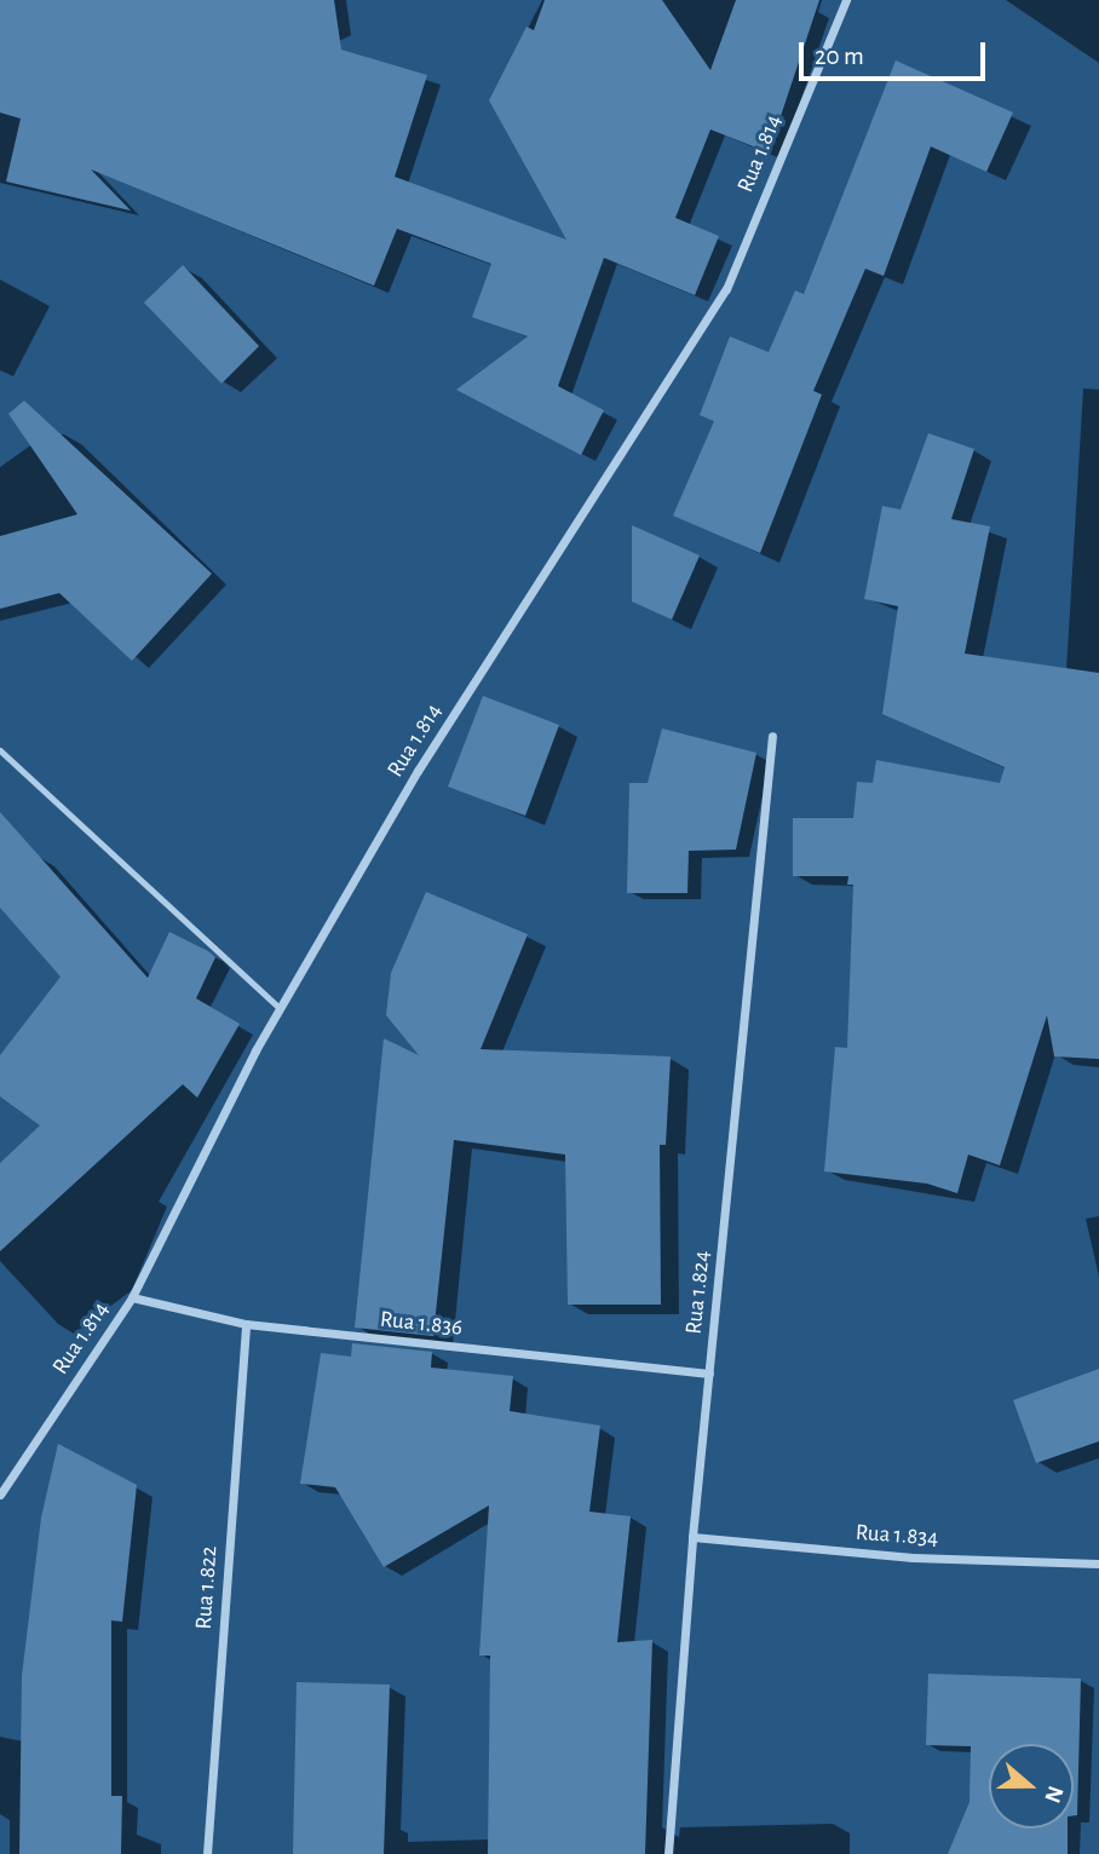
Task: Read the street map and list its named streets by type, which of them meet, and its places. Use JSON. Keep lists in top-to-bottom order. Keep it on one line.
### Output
{"streets":{"street":["Rua 1.814","Rua 1.824","Rua 1.836","Rua 1.834","Rua 1.822"]},"crossings":[["Rua 1.814","Rua 1.836"],["Rua 1.824","Rua 1.836"],["Rua 1.824","Rua 1.834"],["Rua 1.836","Rua 1.822"]],"scale_bar":"20 m","north":"right"}
